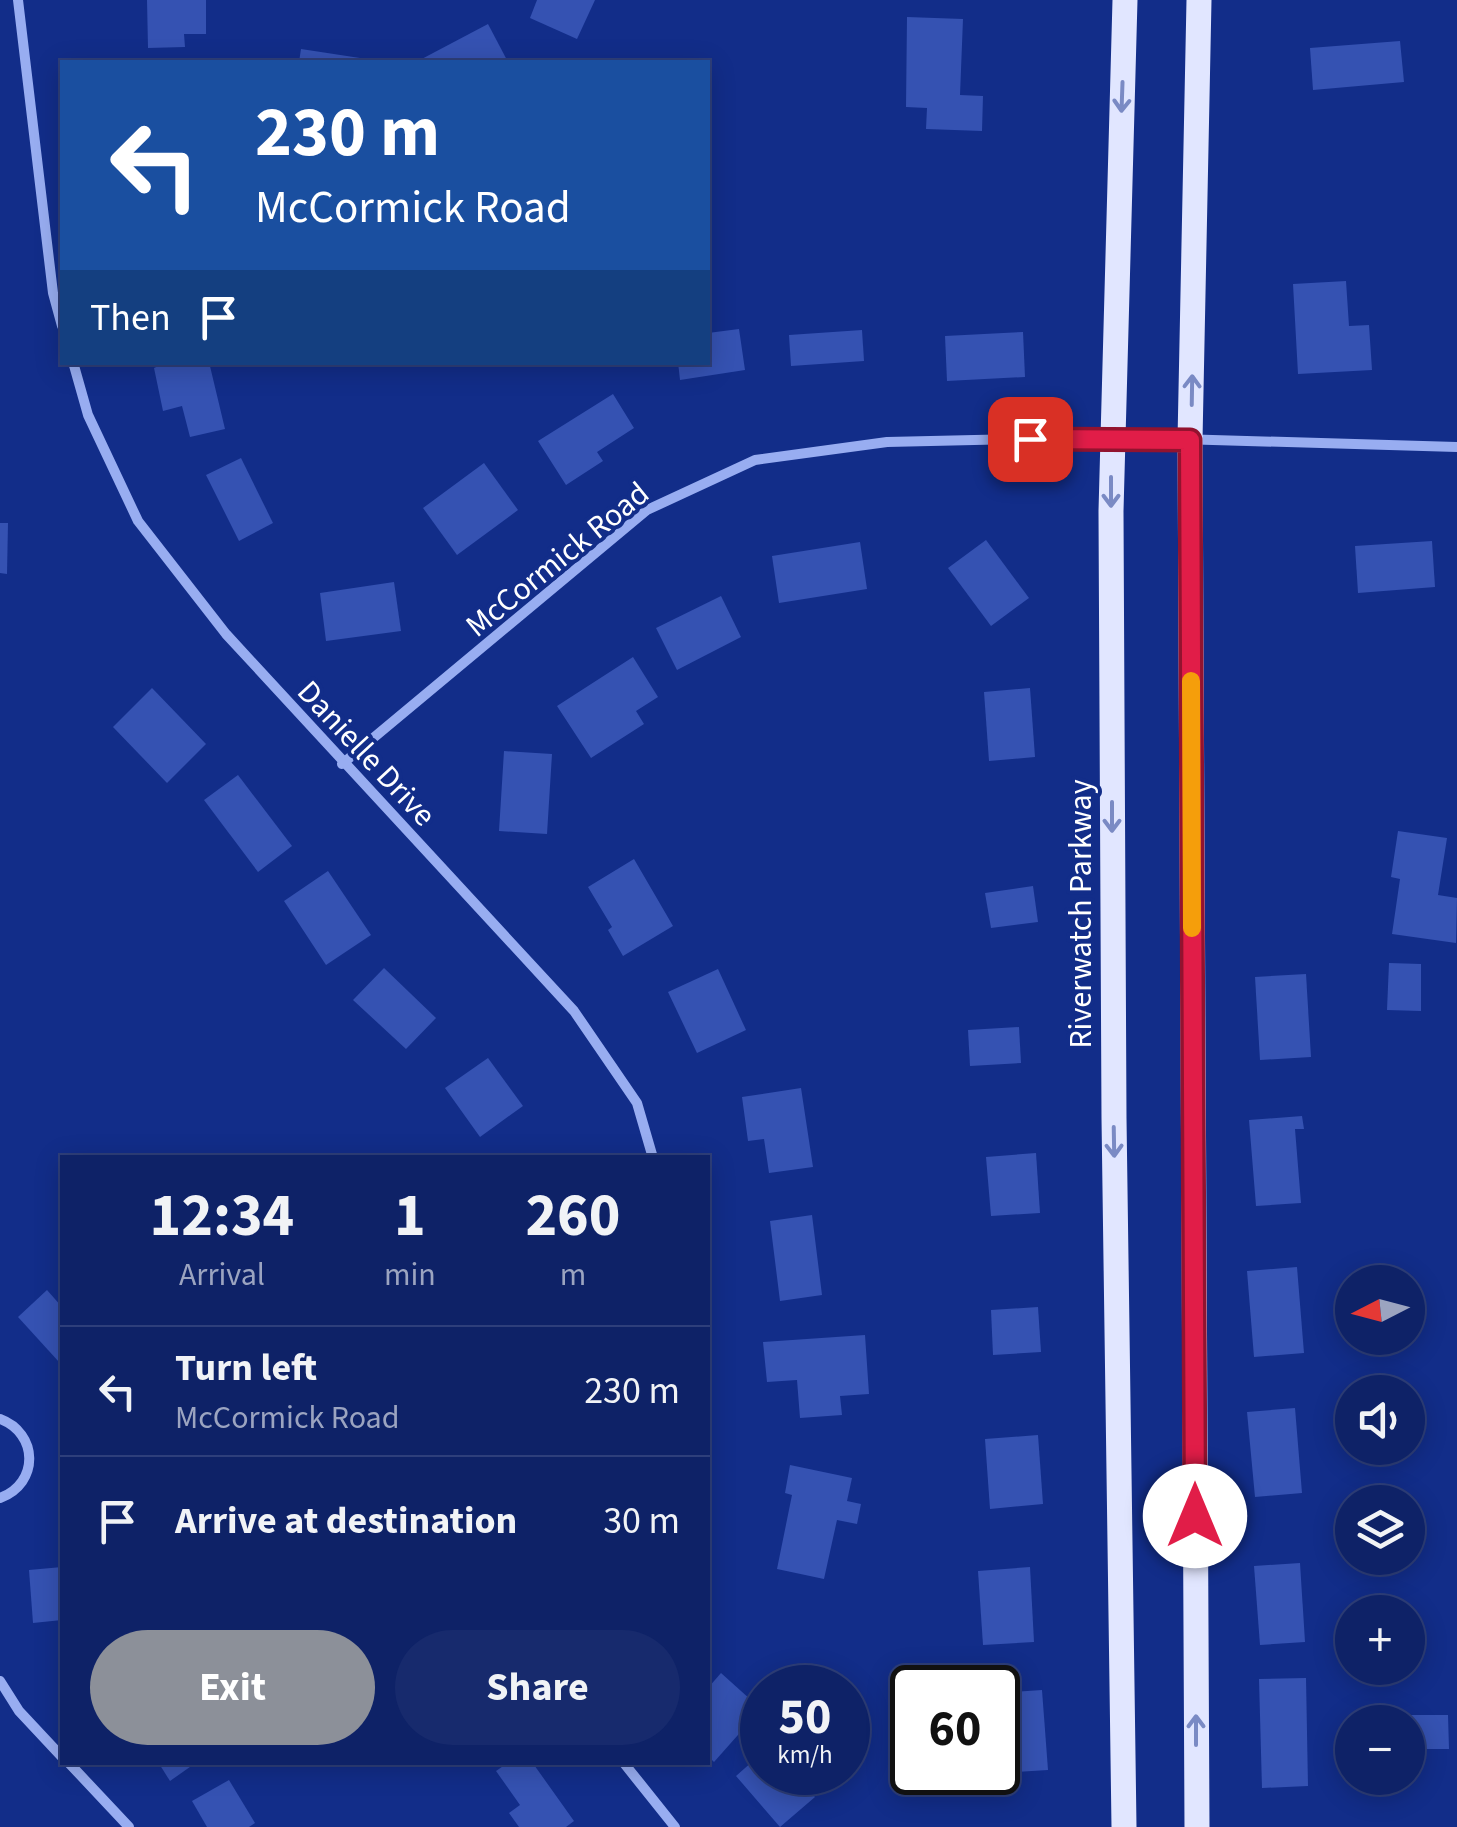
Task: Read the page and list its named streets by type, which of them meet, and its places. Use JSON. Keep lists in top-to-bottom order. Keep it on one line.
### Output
{"streets":{"main road":["Riverwatch Parkway"],"street":["McCormick Road","Danielle Drive"]},"crossings":[["McCormick Road","Danielle Drive"],["McCormick Road","Riverwatch Parkway"]],"north":"left","page":{"turn":["230 m","McCormick Road"],"then":"Then","eta":["12:34","Arrival","1","min","260","m"],"map_buttons":["+","−"],"list":[{"name":"Turn left","note":"McCormick Road","value":"230 m"},{"name":"Arrive at destination","value":"30 m"}],"buttons":["Exit","Share"],"speed":"50 km/h","limit":"60"}}
